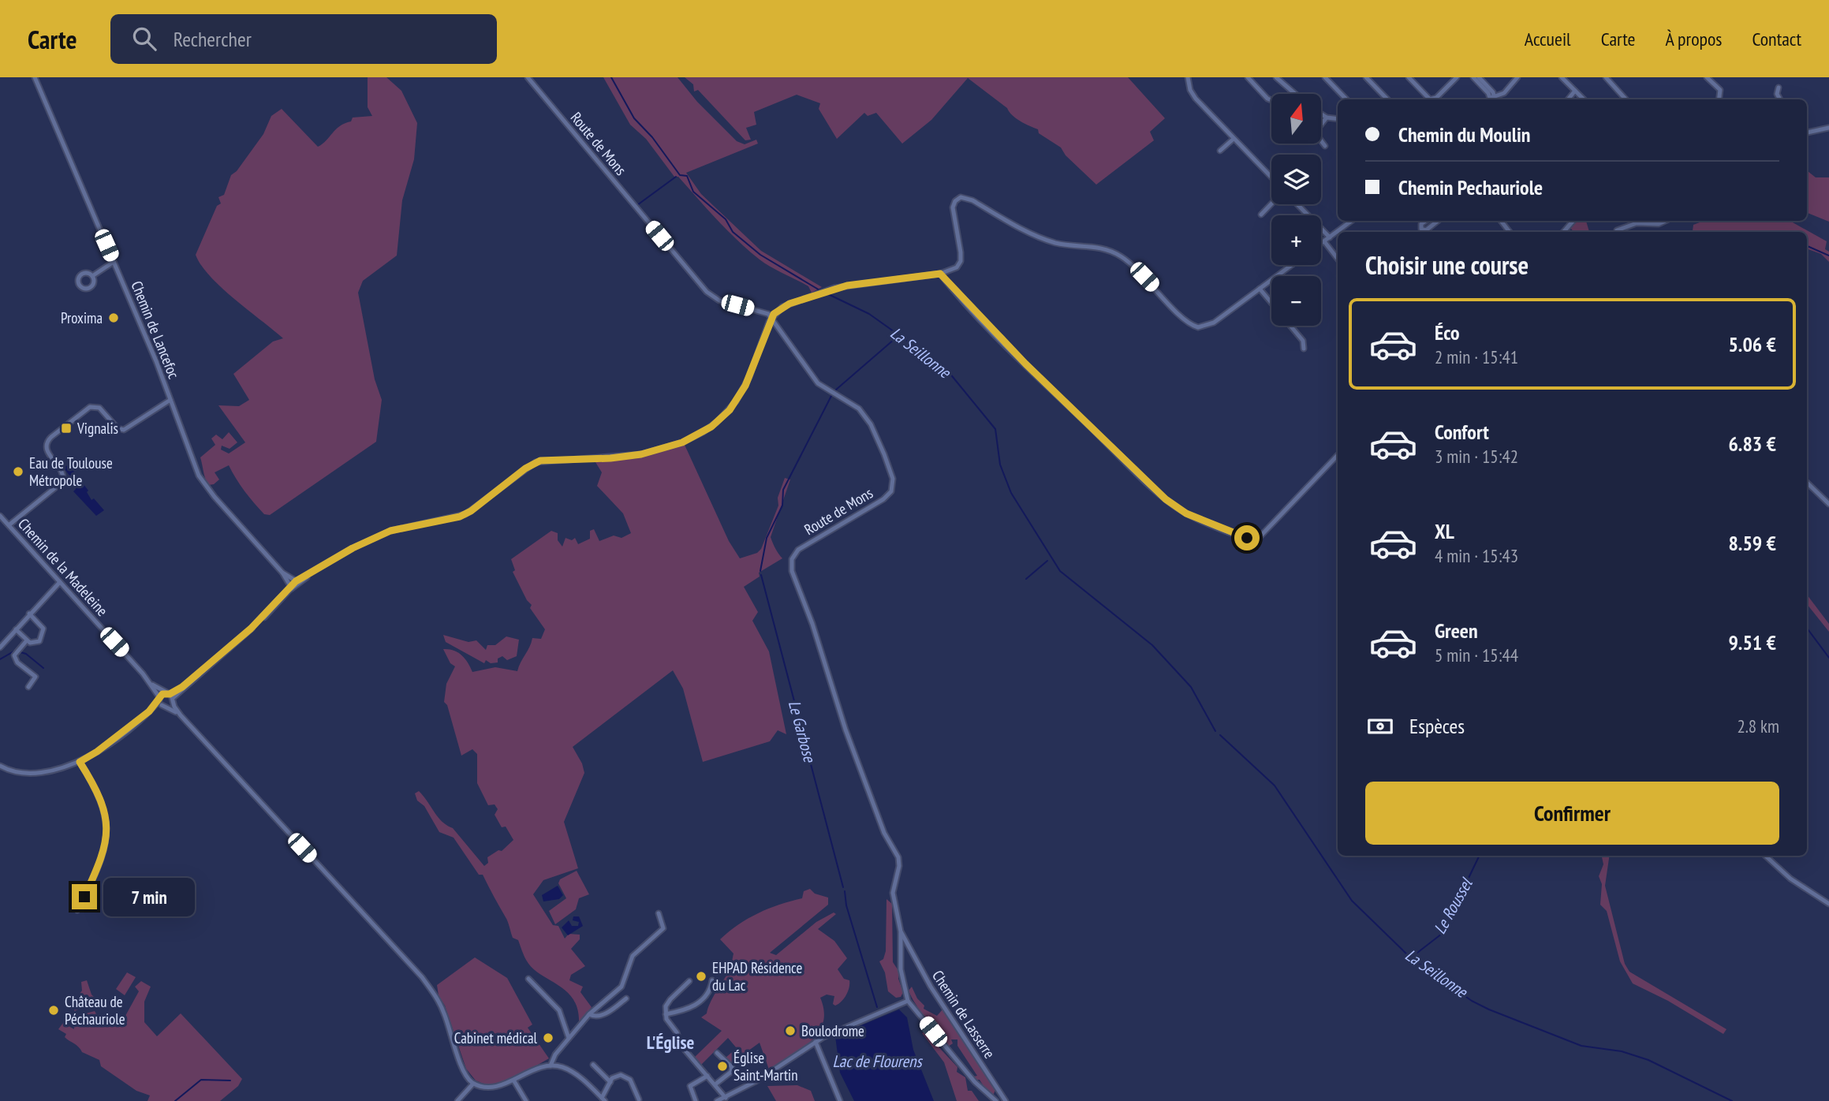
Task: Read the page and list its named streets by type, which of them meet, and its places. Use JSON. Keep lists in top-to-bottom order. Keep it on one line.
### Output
{"streets":{"street":["Route de Mons","Chemin de Lancefoc","Chemin de la Madeleine","Chemin de Lasserre"]},"crossings":[["Route de Mons","Chemin de Lasserre"]],"districts":["L'Église"],"water":["La Seillonne","Le Garbose","Le Roussel","Lac de Flourens"],"places":{"other":["Proxima","Eau de Toulouse Métropole","EHPAD Résidence du Lac","Château de Péchauriole","Boulodrome","Cabinet médical","Église Saint-Martin"],"transit":["Vignalis"]},"north":"top","page":{"header":"Carte","search":"Rechercher","nav":["Accueil","Carte","À propos","Contact"],"map_buttons":["+","−"],"banner":["Chemin du Moulin","Chemin Pechauriole"],"heading":"Choisir une course","list":[{"name":"Éco","note":"2 min · 15:41","value":"5.06 €"},{"name":"Confort","note":"3 min · 15:42","value":"6.83 €"},{"name":"XL","note":"4 min · 15:43","value":"8.59 €"},{"name":"Green","note":"5 min · 15:44","value":"9.51 €"}],"pay":["Espèces","2.8 km"],"buttons":"Confirmer","bubble":"7 min"}}
